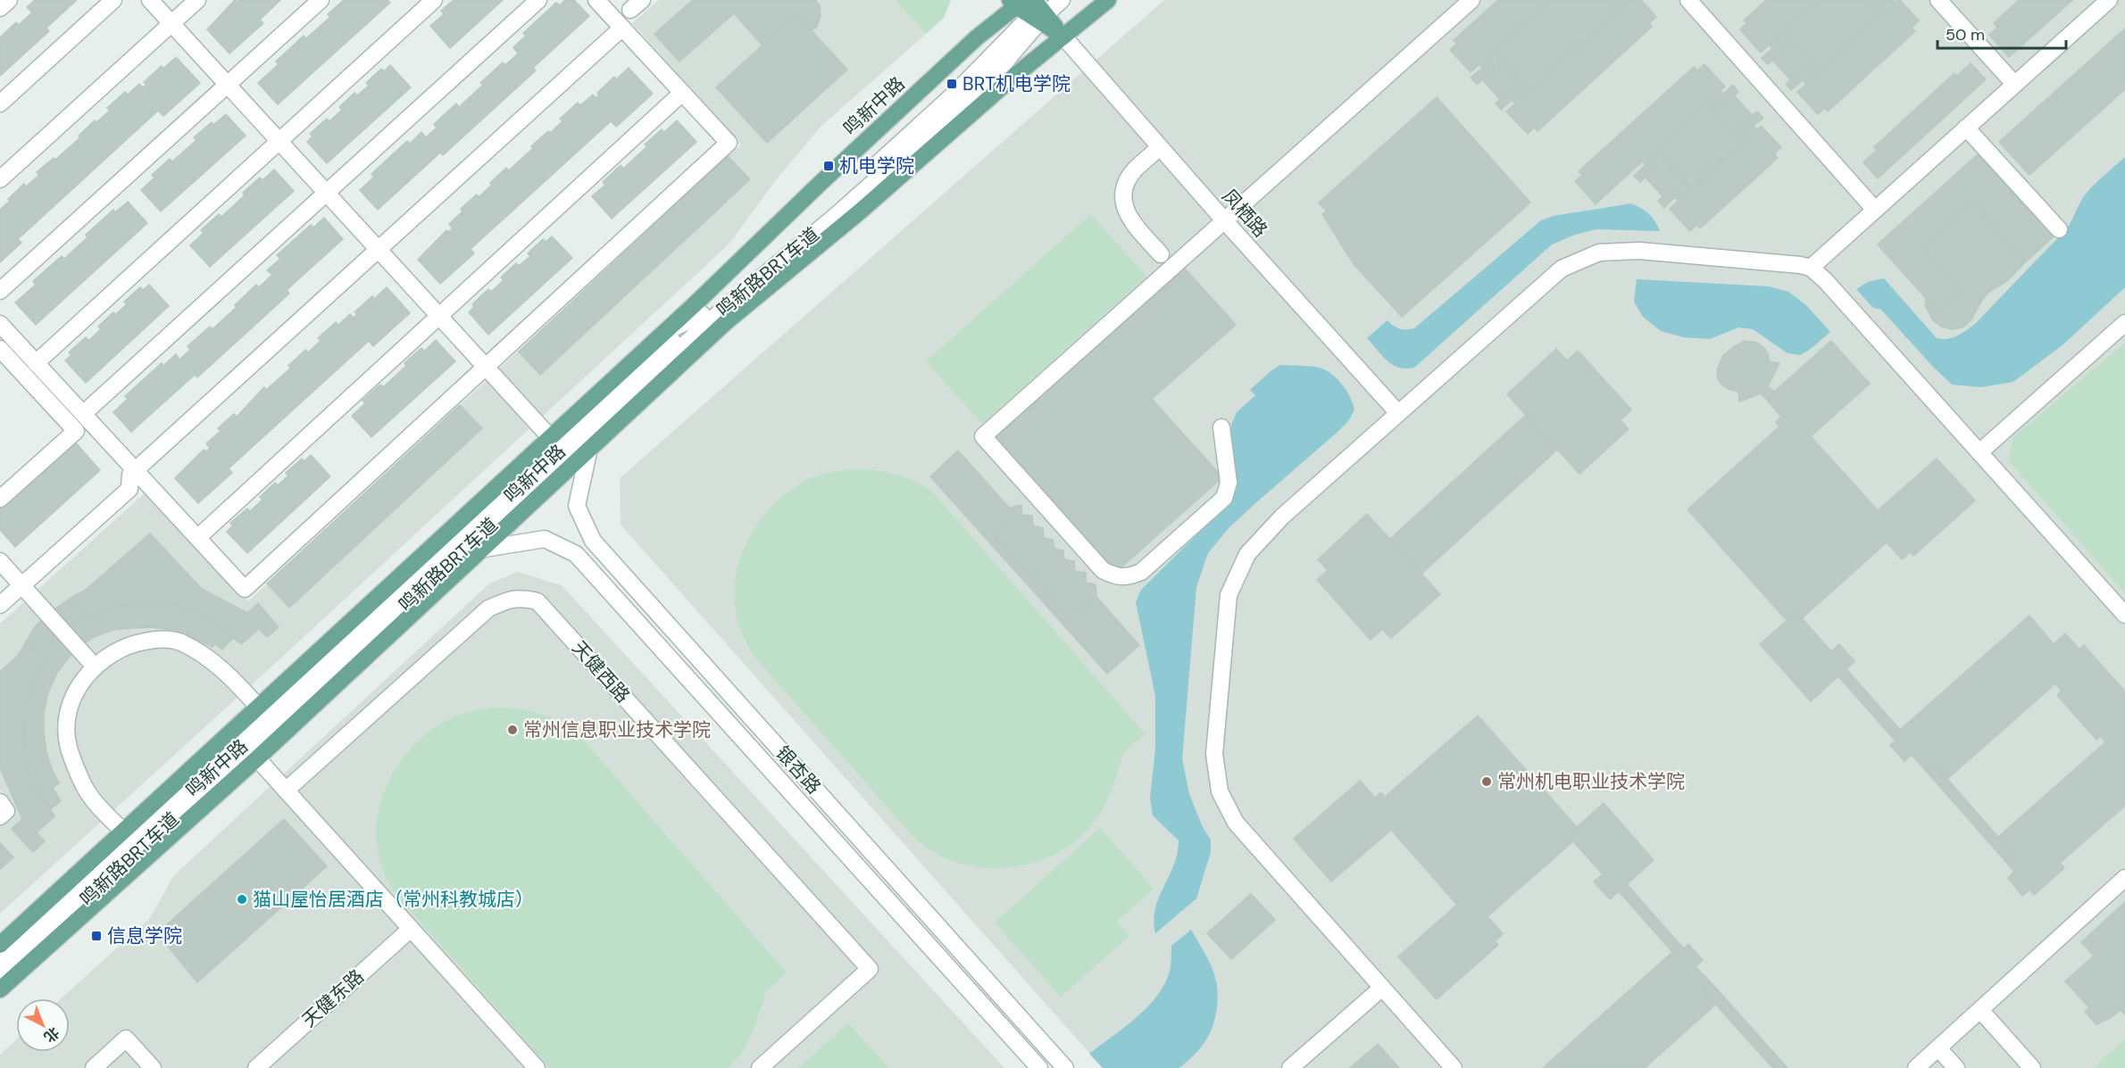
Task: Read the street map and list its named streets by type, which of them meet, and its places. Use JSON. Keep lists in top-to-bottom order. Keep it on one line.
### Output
{"streets":{"main road":["鸣新中路","凤栖路"],"street":["鸣新路BRT车道","天健西路","银杏路","天健东路"]},"crossings":[["鸣新中路","凤栖路"],["鸣新中路","鸣新路BRT车道"],["鸣新中路","银杏路"],["凤栖路","鸣新路BRT车道"]],"places":{"transit":["BRT机电学院","机电学院","信息学院"],"other":["常州信息职业技术学院","常州机电职业技术学院","猫山屋怡居酒店（常州科教城店）"]},"scale_bar":"50 m","north":"bottom right"}
